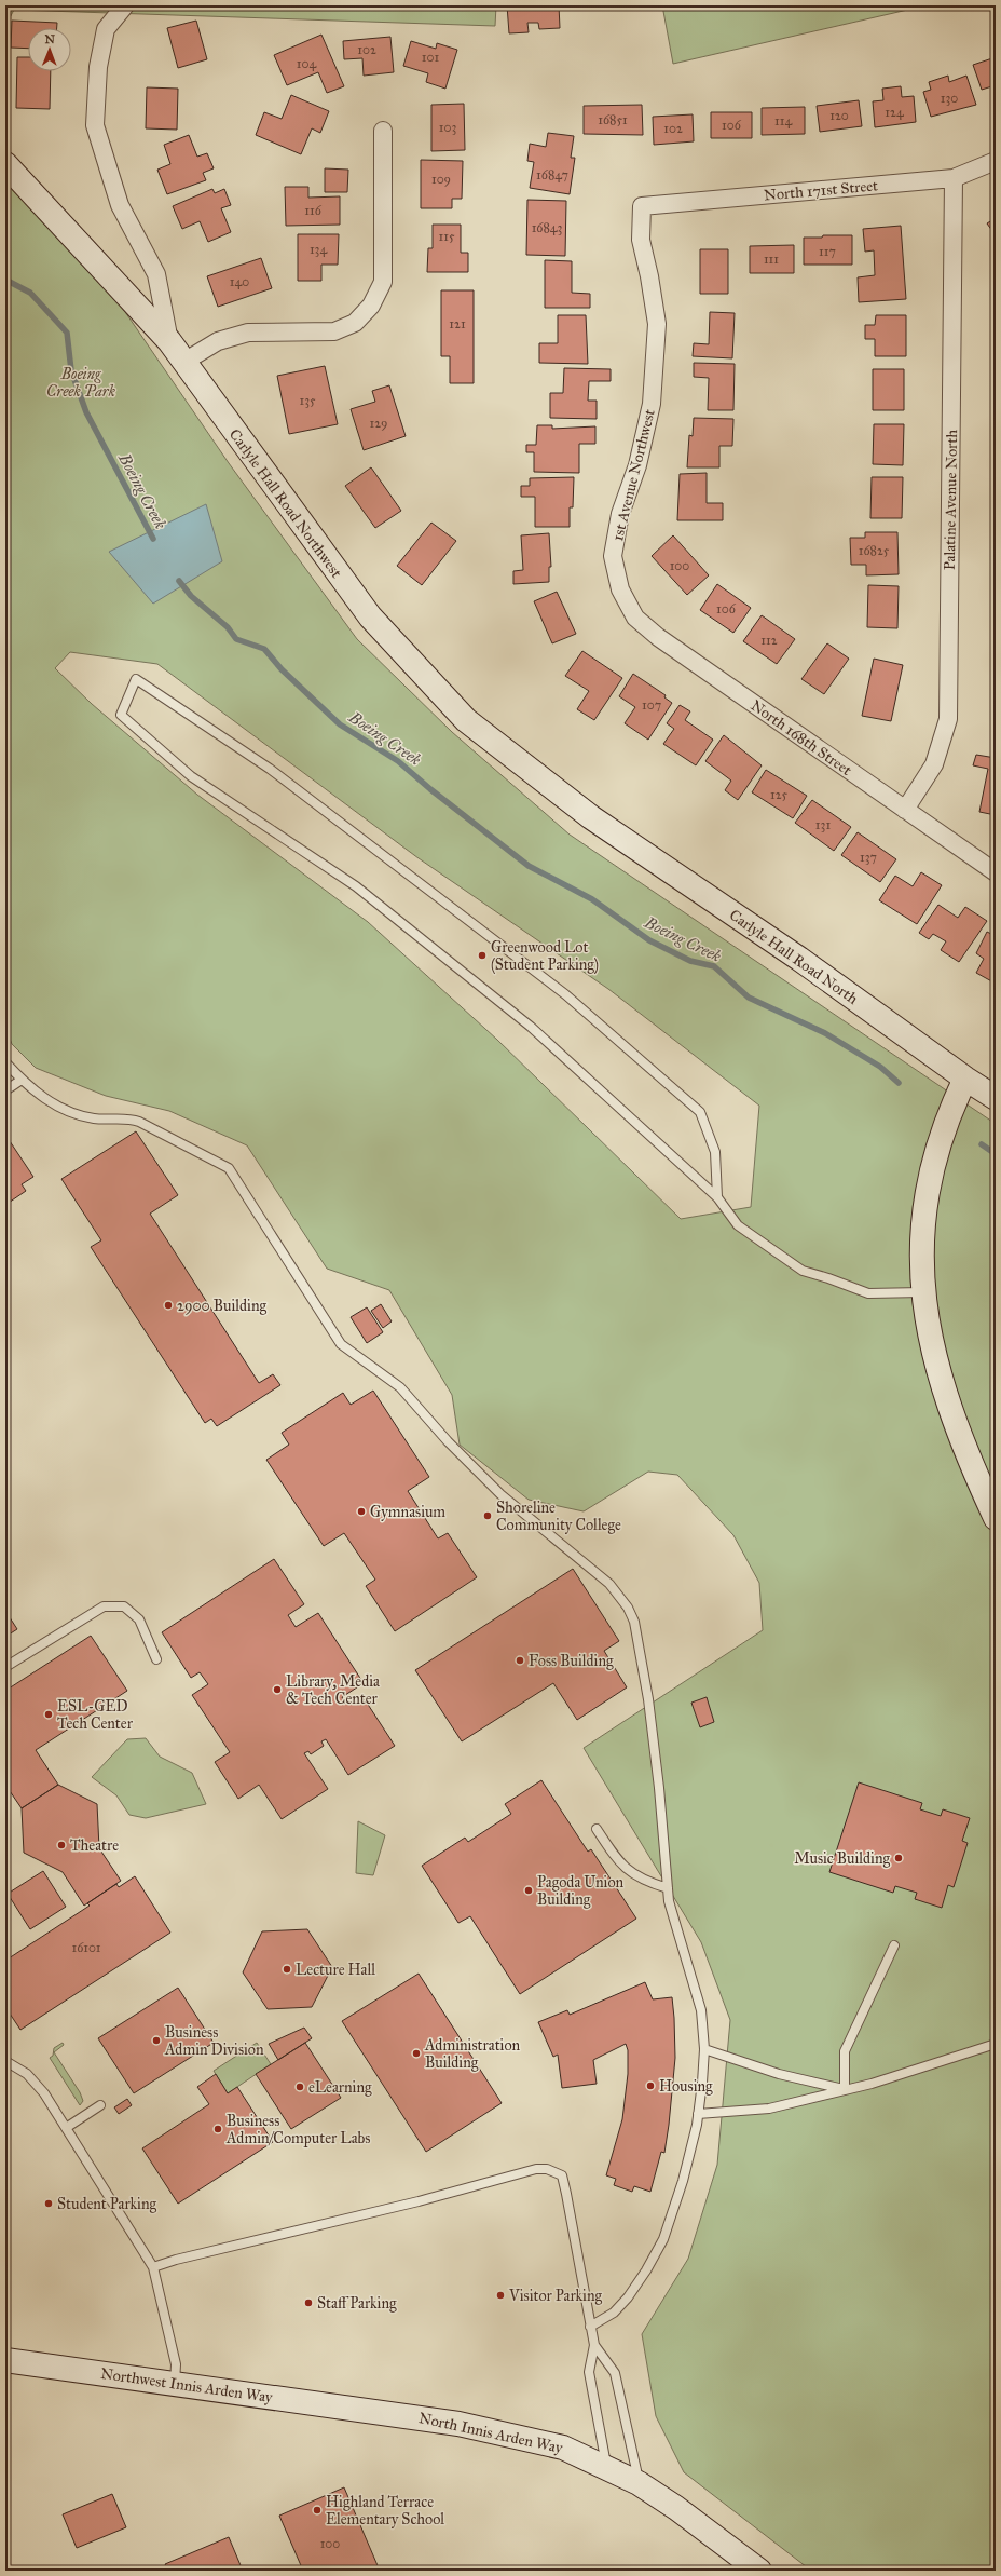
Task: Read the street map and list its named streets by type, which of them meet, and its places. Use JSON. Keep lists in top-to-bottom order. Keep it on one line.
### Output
{"streets":{"street":["North 171st Street","1st Avenue Northwest","Palatine Avenue North","Carlyle Hall Road Northwest","North 168th Street","Carlyle Hall Road North","Northwest Innis Arden Way","North Innis Arden Way"]},"crossings":[["North 171st Street","1st Avenue Northwest"],["North 171st Street","Palatine Avenue North"],["1st Avenue Northwest","North 168th Street"],["Palatine Avenue North","North 168th Street"],["Carlyle Hall Road Northwest","Carlyle Hall Road North"],["Northwest Innis Arden Way","North Innis Arden Way"]],"water":["Boeing Creek"],"parks":["Boeing Creek Park"],"places":["Greenwood Lot (Student Parking)","2900 Building","Gymnasium","Shoreline Community College","Foss Building","Library, Media & Tech Center","ESL-GED Tech Center","Theatre","Music Building","Pagoda Union Building","Lecture Hall","Business Admin Division","Administration Building","Housing","eLearning","Business Admin/Computer Labs","Student Parking","Visitor Parking","Staff Parking","Highland Terrace Elementary School"],"house_numbers":["102","101","104","130","124","120","16851","114","106","103","102","16847","109","116","16843","115","134","117","111","140","121","135","129","16825","100","106","112","107","125","131","137","16101","100"],"north":"top"}
